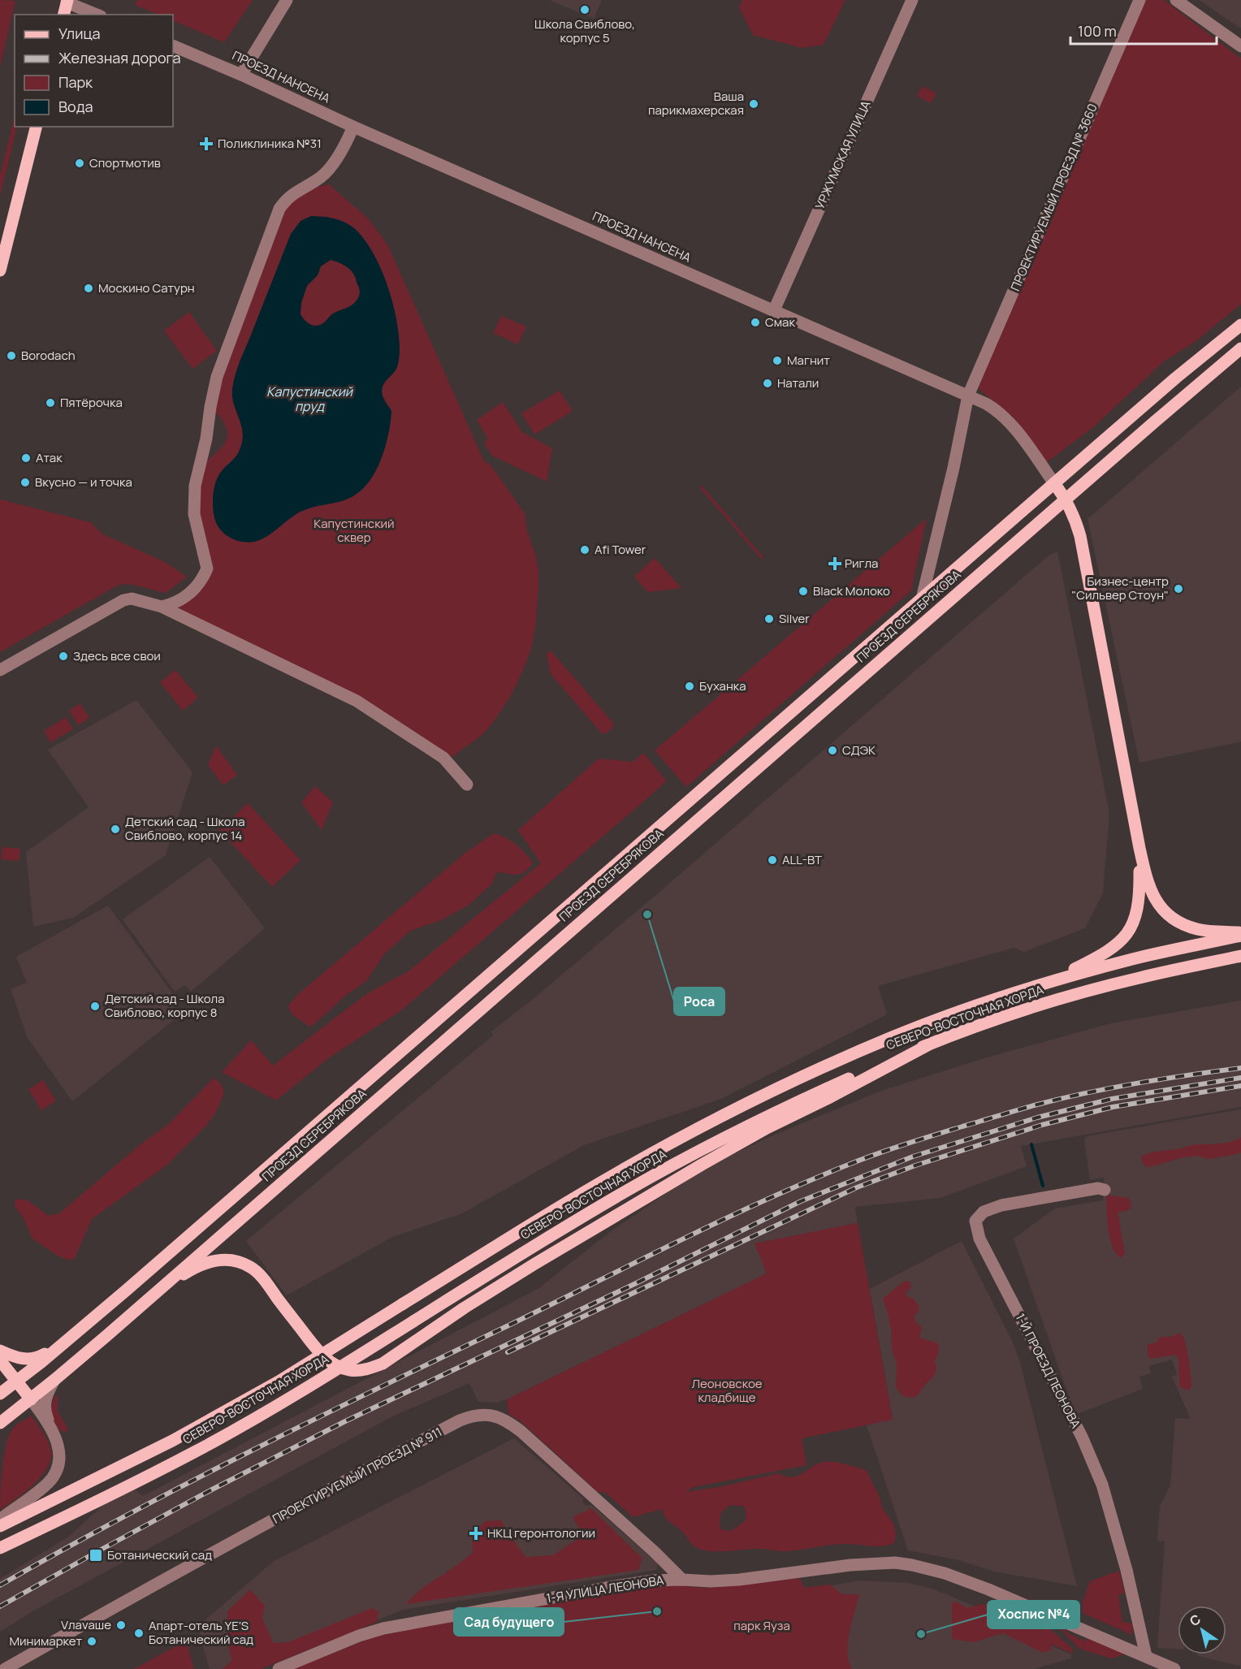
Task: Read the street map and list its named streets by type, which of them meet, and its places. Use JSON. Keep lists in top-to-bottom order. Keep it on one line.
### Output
{"streets":{"main road":["ПРОЕЗД НАНСЕНА","ПРОЕЗД СЕРЕБРЯКОВА","СЕВЕРО-ВОСТОЧНАЯ ХОРДА"],"street":["УРЖУМСКАЯ УЛИЦА","ПРОЕКТИРУЕМЫЙ ПРОЕЗД № 3660","1-Й ПРОЕЗД ЛЕОНОВА","ПРОЕКТИРУЕМЫЙ ПРОЕЗД № 911","1-Я УЛИЦА ЛЕОНОВА"]},"crossings":[["ПРОЕЗД НАНСЕНА","УРЖУМСКАЯ УЛИЦА"],["ПРОЕЗД НАНСЕНА","ПРОЕКТИРУЕМЫЙ ПРОЕЗД № 3660"],["ПРОЕЗД НАНСЕНА","ПРОЕЗД СЕРЕБРЯКОВА"],["ПРОЕКТИРУЕМЫЙ ПРОЕЗД № 3660","ПРОЕЗД СЕРЕБРЯКОВА"],["1-Й ПРОЕЗД ЛЕОНОВА","1-Я УЛИЦА ЛЕОНОВА"],["ПРОЕКТИРУЕМЫЙ ПРОЕЗД № 911","1-Я УЛИЦА ЛЕОНОВА"]],"water":["Капустинский пруд"],"parks":["Капустинский сквер","Леоновское кладбище","парк Яуза"],"places":{"other":["Школа Свиблово, корпус 5","Ваша парикмахерская","Спортмотив","Москино Сатурн","Смак","Borodach","Магнит","Натали","Пятёрочка","Атак","Вкусно — и точка","Afi Tower","Бизнес-центр \"Сильвер Стоун\"","Black Молоко","Silver","Здесь все свои","Буханка","СДЭК","Детский сад - Школа Свиблово, корпус 14","ALL-BT","Роса","Детский сад - Школа Свиблово, корпус 8","Сад будущего","Vлаvаше","Апарт-отель YE’S Ботанический сад","Хоспис №4","Минимаркет"],"health":["Поликлиника №31","Ригла","НКЦ геронтологии"],"transit":["Ботанический сад"]},"legend":["Улица","Железная дорога","Парк","Вода"],"scale_bar":"100 m","north":"top left"}
